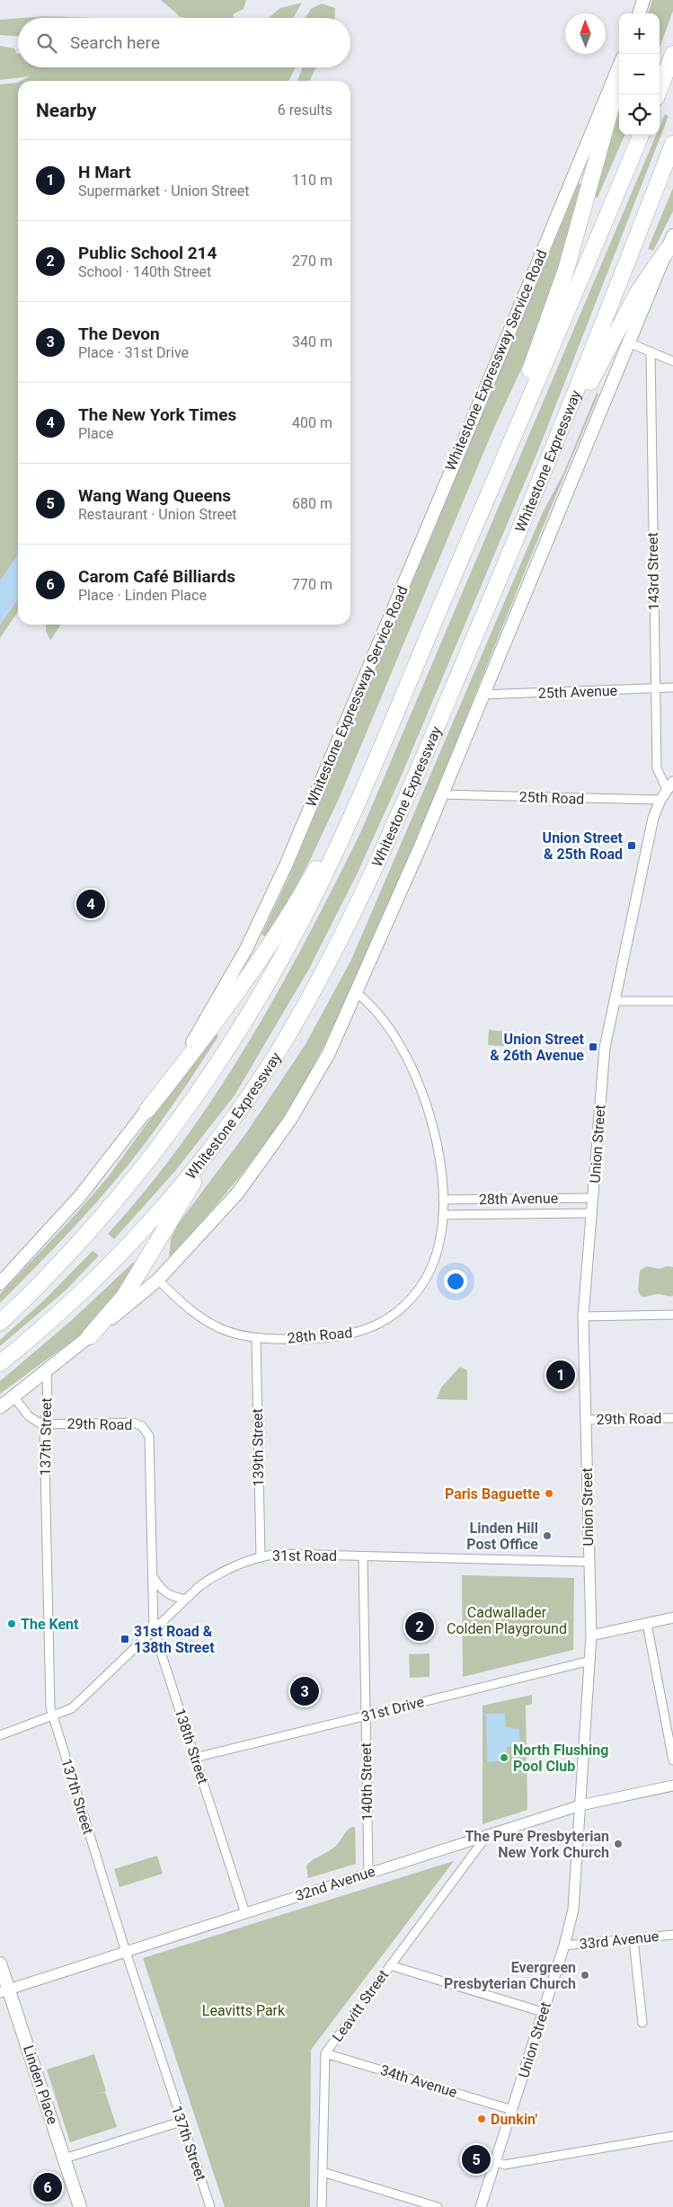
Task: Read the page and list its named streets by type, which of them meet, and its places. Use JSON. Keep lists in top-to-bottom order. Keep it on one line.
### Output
{"streets":{"highway":["Whitestone Expressway"],"main road":["Whitestone Expressway Service Road","Linden Place"],"street":["143rd Street","25th Avenue","25th Road","Union Street","28th Avenue","28th Road","29th Road","137th Street","139th Street","31st Road","31st Drive","138th Street","140th Street","32nd Avenue","33rd Avenue","Leavitt Street","34th Avenue"]},"crossings":[["143rd Street","25th Avenue"],["143rd Street","Union Street"],["25th Road","Union Street"],["Union Street","28th Avenue"],["Union Street","29th Road"],["Union Street","31st Road"],["Union Street","31st Drive"],["Union Street","32nd Avenue"],["Union Street","33rd Avenue"],["Union Street","34th Avenue"],["28th Avenue","28th Road"],["28th Road","139th Street"],["29th Road","137th Street"],["29th Road","138th Street"],["137th Street","31st Road"],["137th Street","32nd Avenue"],["139th Street","31st Road"],["31st Road","138th Street"],["31st Road","140th Street"],["31st Drive","138th Street"],["31st Drive","140th Street"],["138th Street","32nd Avenue"],["140th Street","32nd Avenue"],["32nd Avenue","Leavitt Street"],["32nd Avenue","Linden Place"],["Leavitt Street","34th Avenue"]],"parks":["Cadwallader Colden Playground","Leavitts Park"],"places":{"transit":["Union Street & 25th Road","Union Street & 26th Avenue","31st Road & 138th Street"],"other":["Paris Baguette","Linden Hill Post Office","The Kent","North Flushing Pool Club","The Pure Presbyterian New York Church","Evergreen Presbyterian Church","Dunkin'"]},"north":"top","page":{"map_buttons":["+","−"],"search":"Search here","heading":["Nearby","6 results"],"list":[{"mark":"1","name":"H Mart","note":"Supermarket · Union Street","value":"110 m"},{"mark":"2","name":"Public School 214","note":"School · 140th Street","value":"270 m"},{"mark":"3","name":"The Devon","note":"Place · 31st Drive","value":"340 m"},{"mark":"4","name":"The New York Times","note":"Place","value":"400 m"},{"mark":"5","name":"Wang Wang Queens","note":"Restaurant · Union Street","value":"680 m"},{"mark":"6","name":"Carom Café Billiards","note":"Place · Linden Place","value":"770 m"}],"pins":["4","1","2","3","5","6"]}}
